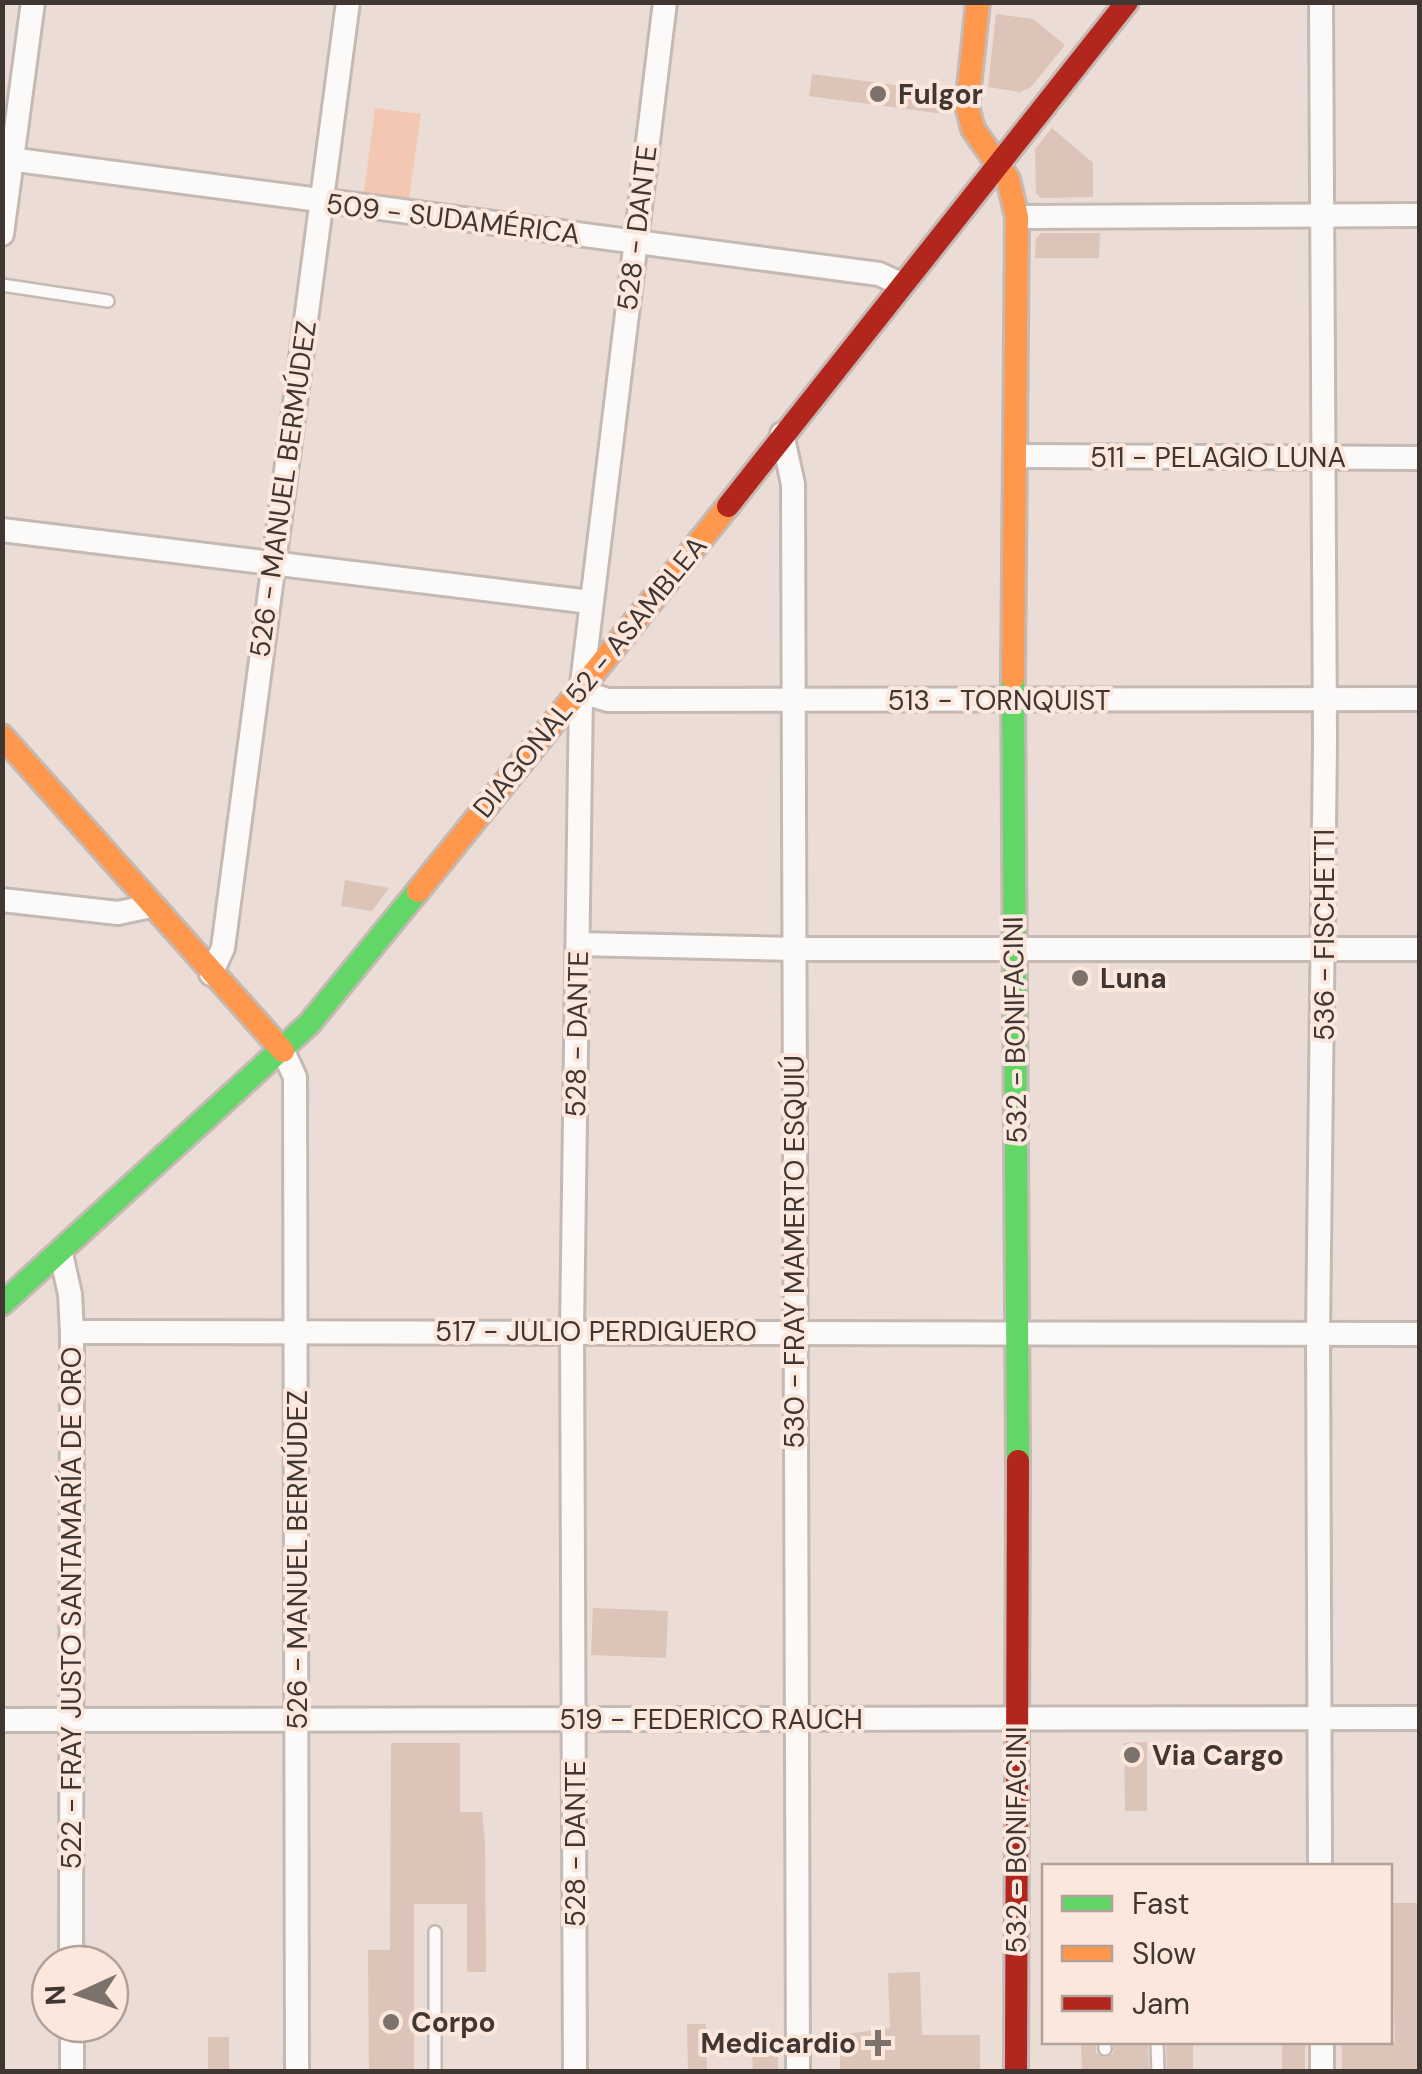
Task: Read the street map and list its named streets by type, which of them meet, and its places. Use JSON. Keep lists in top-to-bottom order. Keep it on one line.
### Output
{"streets":{"street":["509 - SUDAMÉRICA","528 - DANTE","511 - PELAGIO LUNA","526 - MANUEL BERMÚDEZ","DIAGONAL 52 - ASAMBLEA","513 - TORNQUIST","536 - FISCHETTI","532 - BONIFACINI","530 - FRAY MAMERTO ESQUIÚ","517 - JULIO PERDIGUERO","522 - FRAY JUSTO SANTAMARÍA DE ORO","519 - FEDERICO RAUCH"]},"crossings":[["509 - SUDAMÉRICA","528 - DANTE"],["509 - SUDAMÉRICA","526 - MANUEL BERMÚDEZ"],["509 - SUDAMÉRICA","DIAGONAL 52 - ASAMBLEA"],["528 - DANTE","DIAGONAL 52 - ASAMBLEA"],["528 - DANTE","513 - TORNQUIST"],["528 - DANTE","517 - JULIO PERDIGUERO"],["528 - DANTE","519 - FEDERICO RAUCH"],["511 - PELAGIO LUNA","536 - FISCHETTI"],["511 - PELAGIO LUNA","532 - BONIFACINI"],["526 - MANUEL BERMÚDEZ","DIAGONAL 52 - ASAMBLEA"],["526 - MANUEL BERMÚDEZ","517 - JULIO PERDIGUERO"],["526 - MANUEL BERMÚDEZ","519 - FEDERICO RAUCH"],["DIAGONAL 52 - ASAMBLEA","513 - TORNQUIST"],["DIAGONAL 52 - ASAMBLEA","532 - BONIFACINI"],["DIAGONAL 52 - ASAMBLEA","530 - FRAY MAMERTO ESQUIÚ"],["DIAGONAL 52 - ASAMBLEA","522 - FRAY JUSTO SANTAMARÍA DE ORO"],["513 - TORNQUIST","536 - FISCHETTI"],["513 - TORNQUIST","532 - BONIFACINI"],["513 - TORNQUIST","530 - FRAY MAMERTO ESQUIÚ"],["536 - FISCHETTI","517 - JULIO PERDIGUERO"],["536 - FISCHETTI","519 - FEDERICO RAUCH"],["532 - BONIFACINI","517 - JULIO PERDIGUERO"],["532 - BONIFACINI","519 - FEDERICO RAUCH"],["530 - FRAY MAMERTO ESQUIÚ","517 - JULIO PERDIGUERO"],["530 - FRAY MAMERTO ESQUIÚ","519 - FEDERICO RAUCH"],["517 - JULIO PERDIGUERO","522 - FRAY JUSTO SANTAMARÍA DE ORO"],["522 - FRAY JUSTO SANTAMARÍA DE ORO","519 - FEDERICO RAUCH"]],"places":{"other":["Fulgor","Luna","Via Cargo","Corpo"],"health":["Medicardio"]},"legend":["Fast","Slow","Jam"],"north":"left"}
